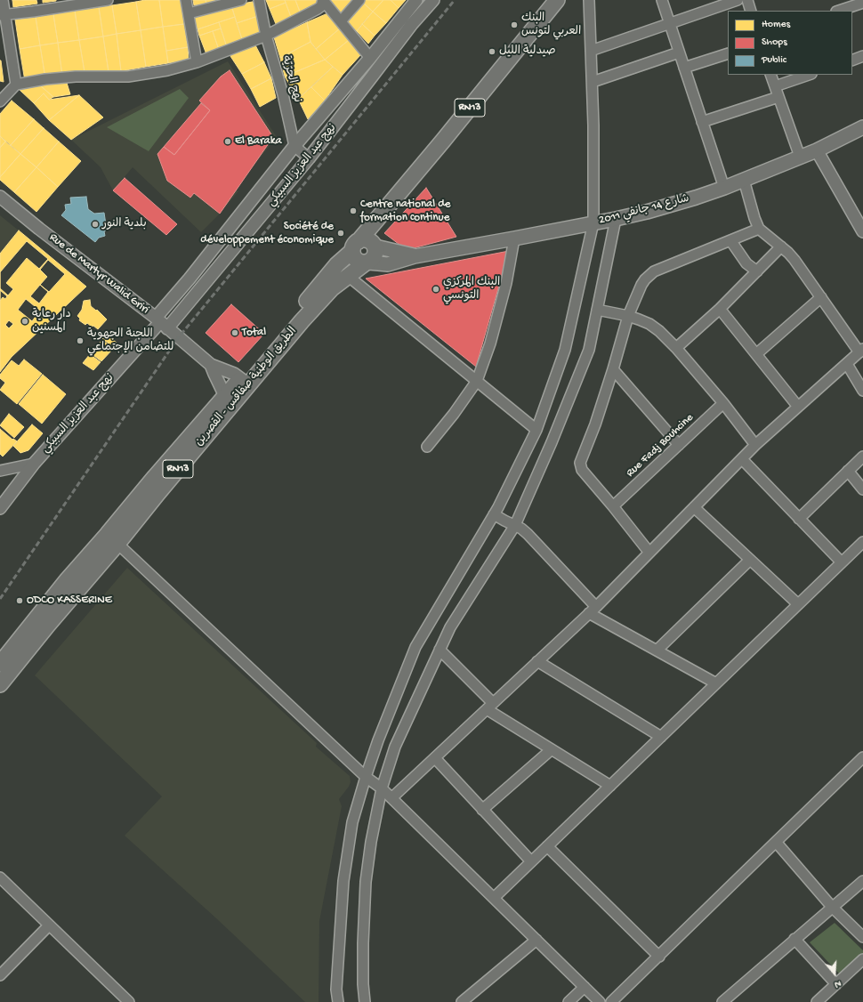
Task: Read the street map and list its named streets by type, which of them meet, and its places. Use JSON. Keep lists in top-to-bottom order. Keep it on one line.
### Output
{"streets":{"main road":["RN13","شارع 14 جانفي 2011","الطريق الوطنية صفاقس - القصرين"],"street":["نهج الحرّيّة","نهج عبد العزيز السبيكي","Rue de Martyr Walid Griri","Rue Fadj Bouhcine"]},"crossings":[["نهج الحرّيّة","نهج عبد العزيز السبيكي"],["RN13","شارع 14 جانفي 2011"],["RN13","الطريق الوطنية صفاقس - القصرين"],["نهج عبد العزيز السبيكي","Rue de Martyr Walid Griri"],["شارع 14 جانفي 2011","الطريق الوطنية صفاقس - القصرين"],["Rue de Martyr Walid Griri","الطريق الوطنية صفاقس - القصرين"]],"places":["البنك العربي لتونس","صيدلية الليل","El Baraka","Centre national de formation continue","بلدية النور","Société de développement économique","البنك المركزي التونسي","دار رعاية المسنين","Total","اللجنة الجهوية للتضامن الإجتماعي","ODCO KASSERINE"],"legend":["Homes","Shops","Public"],"north":"bottom"}
